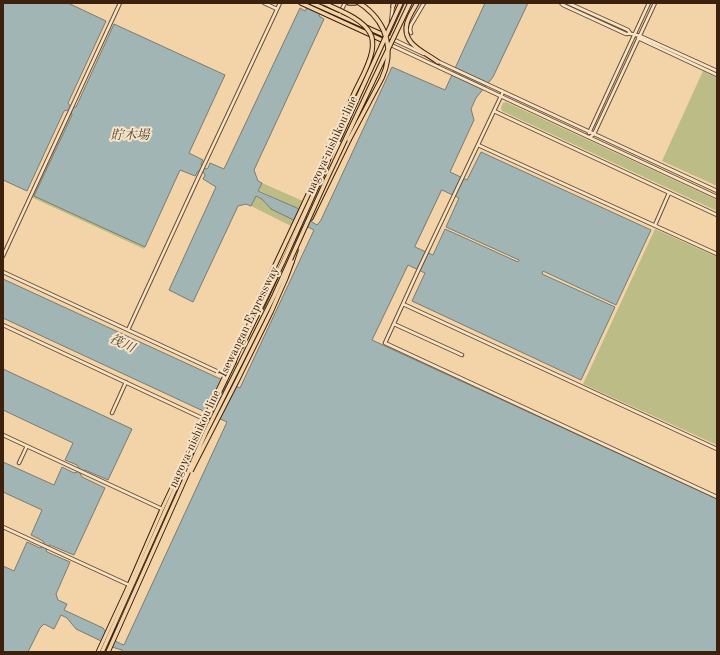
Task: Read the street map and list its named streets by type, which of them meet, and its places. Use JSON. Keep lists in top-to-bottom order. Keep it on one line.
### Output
{"streets":{"highway":["Isewangan Expressway"],"main road":["nagoya-nishikou line"]},"crossings":[["nagoya-nishikou line","Isewangan Expressway"]],"water":["貯木場","筏川"]}
